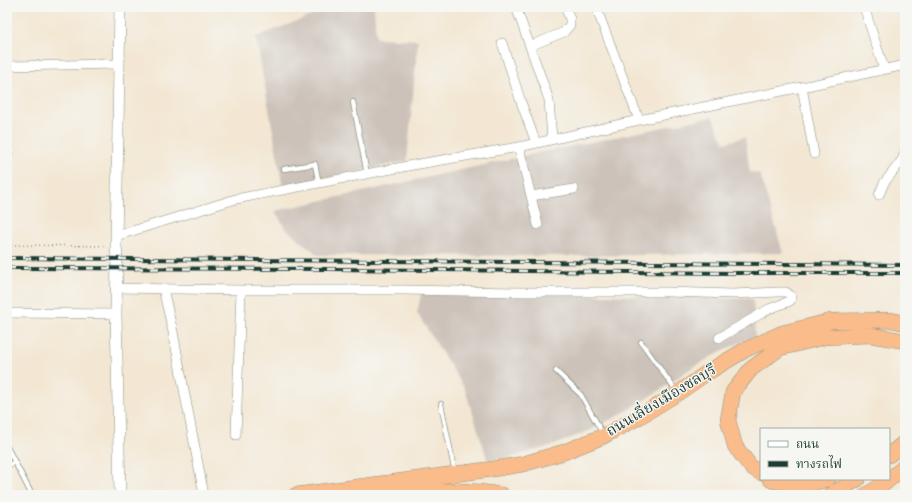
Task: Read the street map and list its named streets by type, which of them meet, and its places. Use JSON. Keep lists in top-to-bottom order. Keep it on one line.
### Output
{"streets":{"highway":["ถนนเลี่ยงเมืองชลบุรี"]},"legend":["ถนน","ทางรถไฟ"]}
